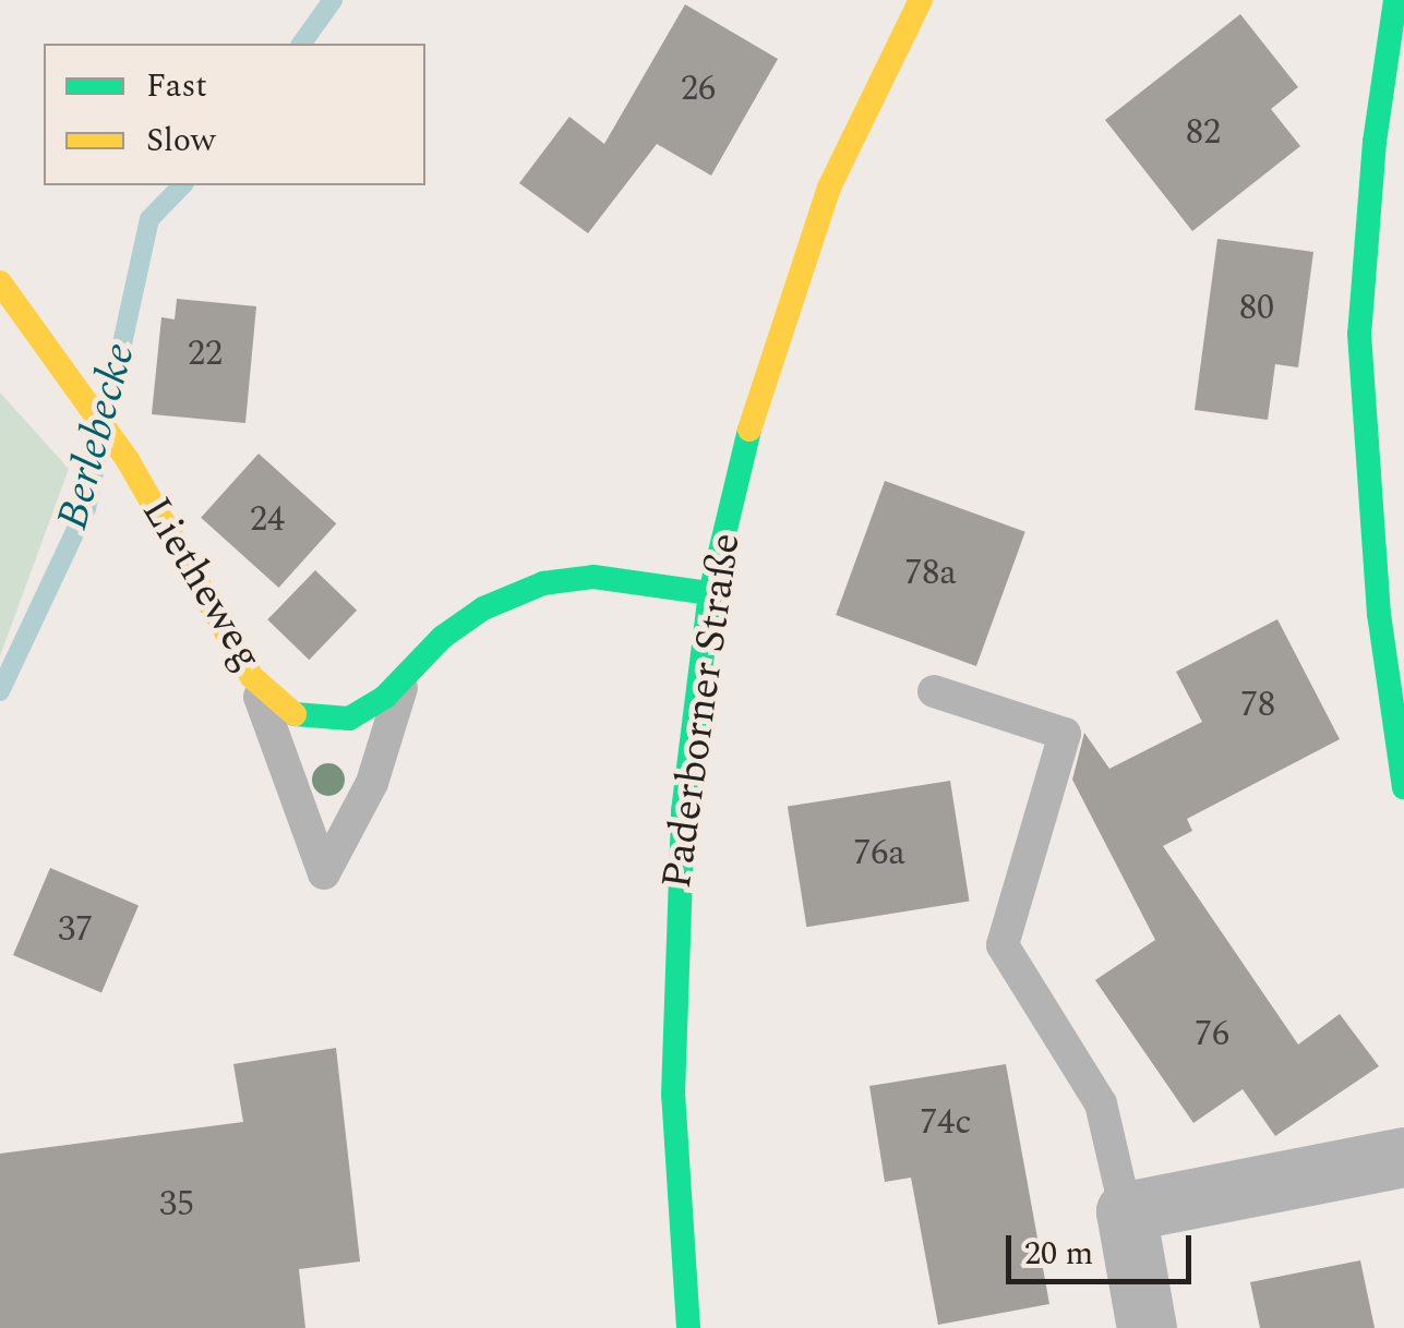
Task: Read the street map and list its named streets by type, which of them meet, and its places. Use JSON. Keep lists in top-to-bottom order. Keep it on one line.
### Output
{"streets":{"street":["Lietheweg","Paderborner Straße"]},"crossings":[["Lietheweg","Paderborner Straße"]],"water":["Berlebecke"],"house_numbers":["26","82","80","22","24","78a","78","76a","37","76","74c","35"],"legend":["Fast","Slow"],"scale_bar":"20 m"}
